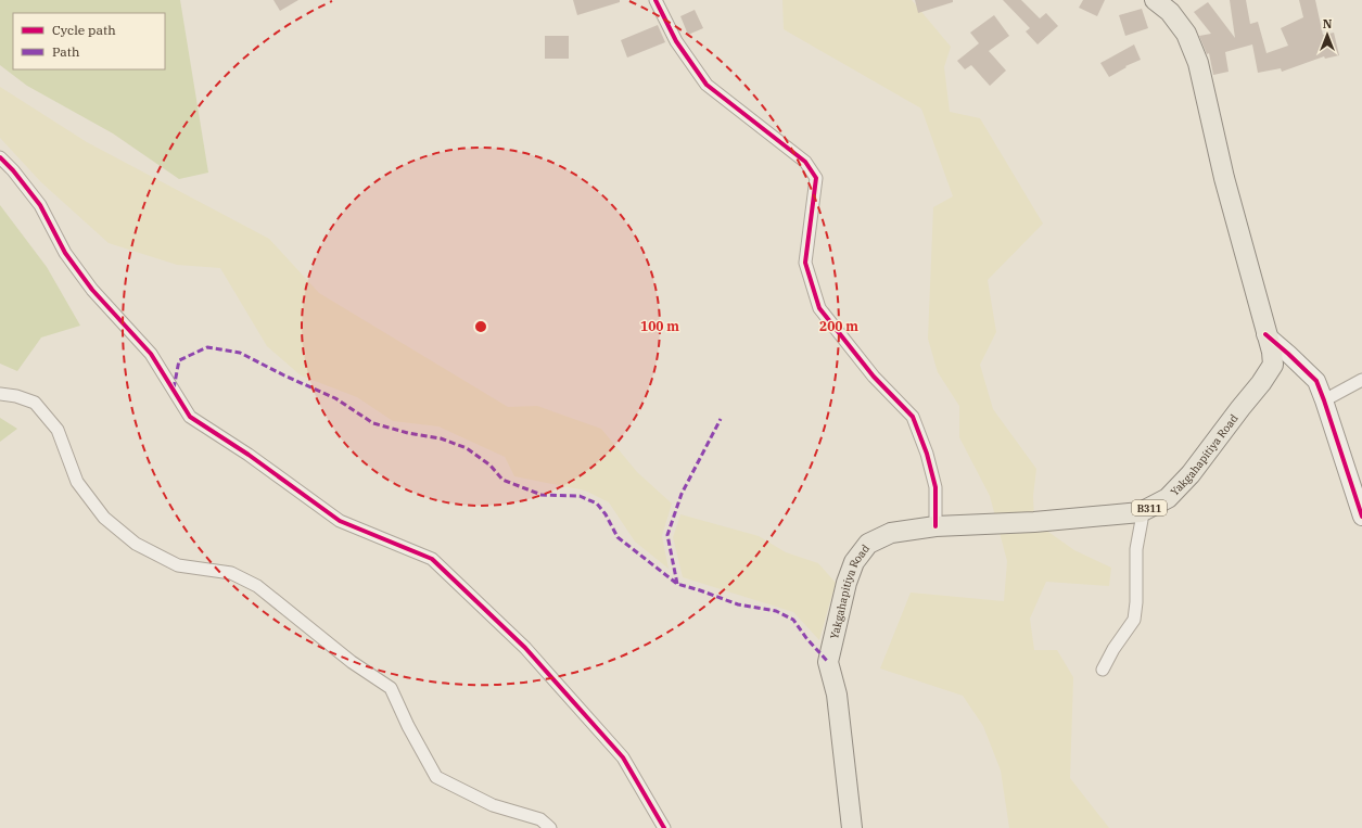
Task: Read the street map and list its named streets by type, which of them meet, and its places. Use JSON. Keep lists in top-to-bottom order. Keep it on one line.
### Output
{"streets":{"main road":["Yakgahapitiya Road","B311"]},"legend":["Cycle path","Path"],"north":"top","rings":["100 m","200 m"]}
